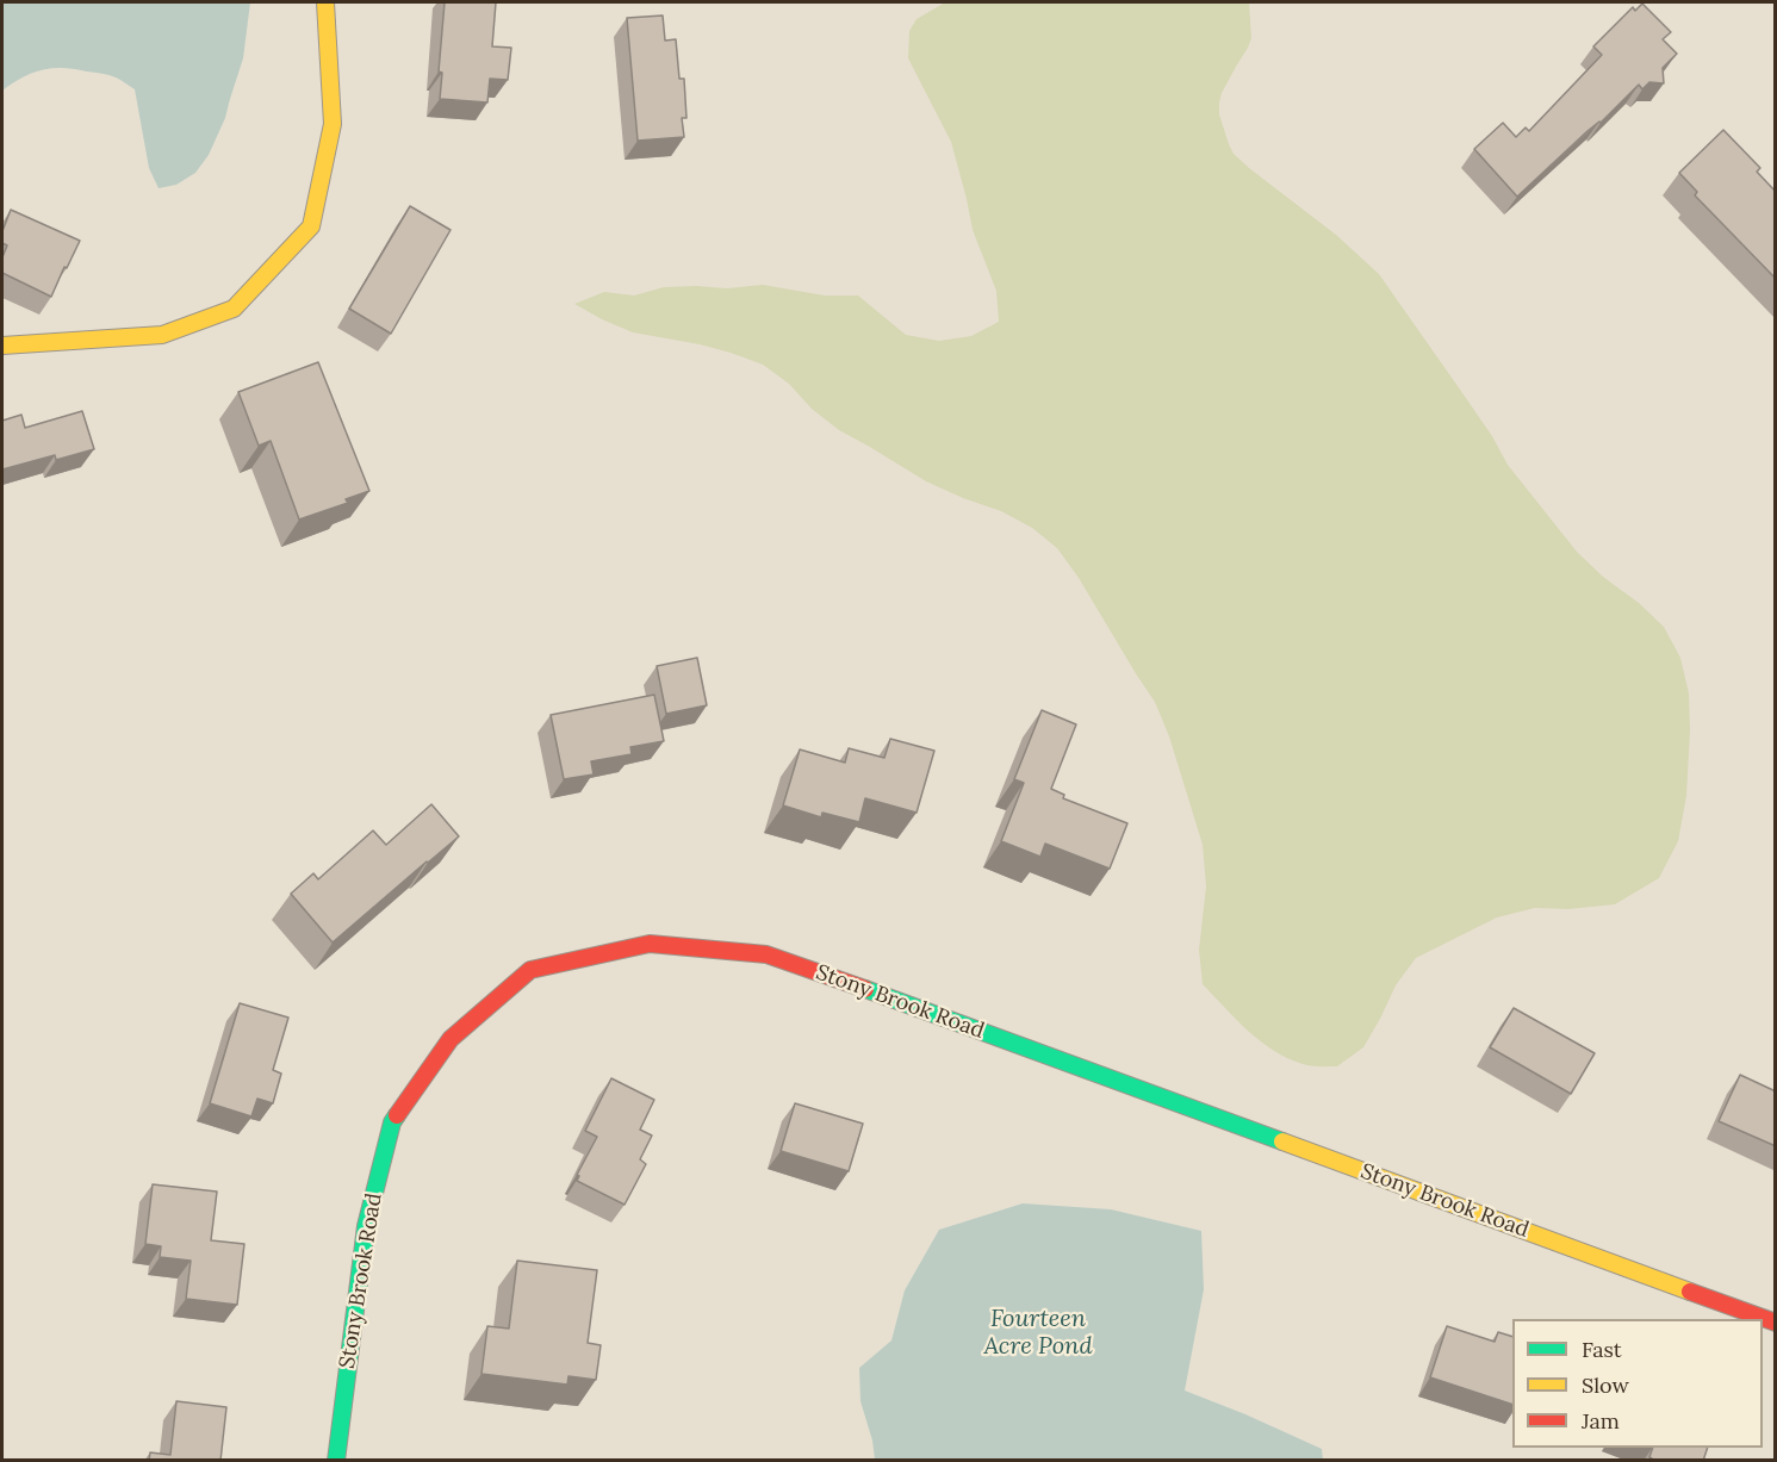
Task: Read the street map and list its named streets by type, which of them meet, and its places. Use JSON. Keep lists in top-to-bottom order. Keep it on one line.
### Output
{"streets":{"street":["Stony Brook Road"]},"water":["Fourteen Acre Pond"],"legend":["Fast","Slow","Jam"]}
